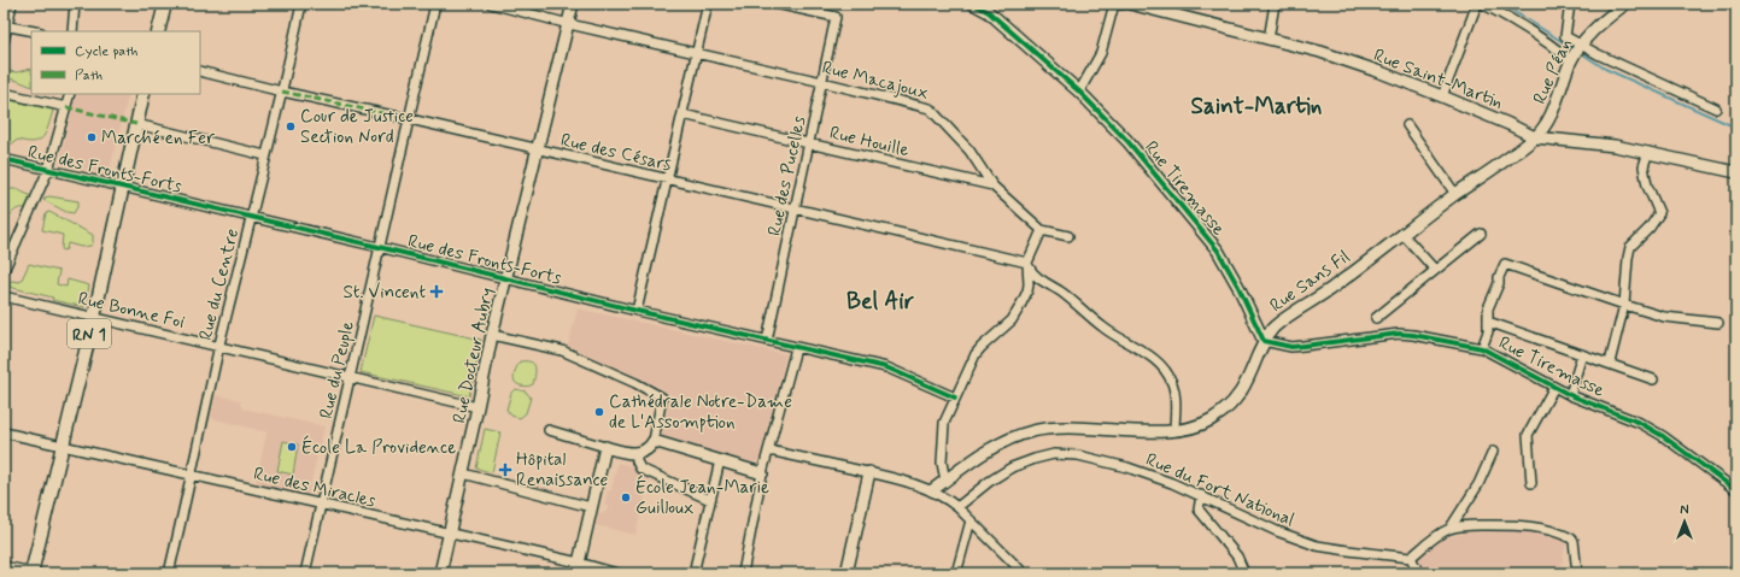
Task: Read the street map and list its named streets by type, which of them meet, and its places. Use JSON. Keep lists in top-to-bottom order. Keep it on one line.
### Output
{"streets":{"main road":["RN 1"],"street":["Rue Péan","Rue Saint-Martin","Rue Macajoux","Rue Houille","Rue des Césars","Rue des Fronts-Forts","Rue des Pucelles","Rue Tiremasse","Rue Sans Fil","Rue du Centre","Rue Bonne Foi","Rue Docteur Aubry","Rue du Peuple","Rue des Miracles","Rue du Fort National"]},"crossings":[["Rue Péan","Rue Saint-Martin"],["Rue Péan","Rue Sans Fil"],["Rue Saint-Martin","Rue Sans Fil"],["Rue Macajoux","Rue Houille"],["Rue Macajoux","Rue des Pucelles"],["Rue Macajoux","Rue Docteur Aubry"],["Rue Houille","Rue des Pucelles"],["Rue des Césars","Rue des Pucelles"],["Rue des Césars","Rue du Centre"],["Rue des Césars","Rue Docteur Aubry"],["Rue des Césars","Rue du Peuple"],["Rue des Fronts-Forts","Rue des Pucelles"],["Rue des Fronts-Forts","Rue du Centre"],["Rue des Fronts-Forts","RN 1"],["Rue des Fronts-Forts","Rue Docteur Aubry"],["Rue des Fronts-Forts","Rue du Peuple"],["Rue Tiremasse","Rue Sans Fil"],["Rue du Centre","Rue Bonne Foi"],["Rue du Centre","Rue des Miracles"],["Rue Bonne Foi","RN 1"],["Rue Bonne Foi","Rue Docteur Aubry"],["Rue Bonne Foi","Rue du Peuple"],["RN 1","Rue des Miracles"],["Rue Docteur Aubry","Rue des Miracles"],["Rue du Peuple","Rue des Miracles"]],"districts":["Saint-Martin","Bel Air"],"places":{"other":["Cour de Justice Section Nord","Marché en Fer","Cathédrale Notre-Dame de L'Assomption","École La Providence","École Jean-Marie Guilloux"],"health":["St. Vincent","Hôpital Renaissance"]},"legend":["Cycle path","Path"],"north":"top"}
